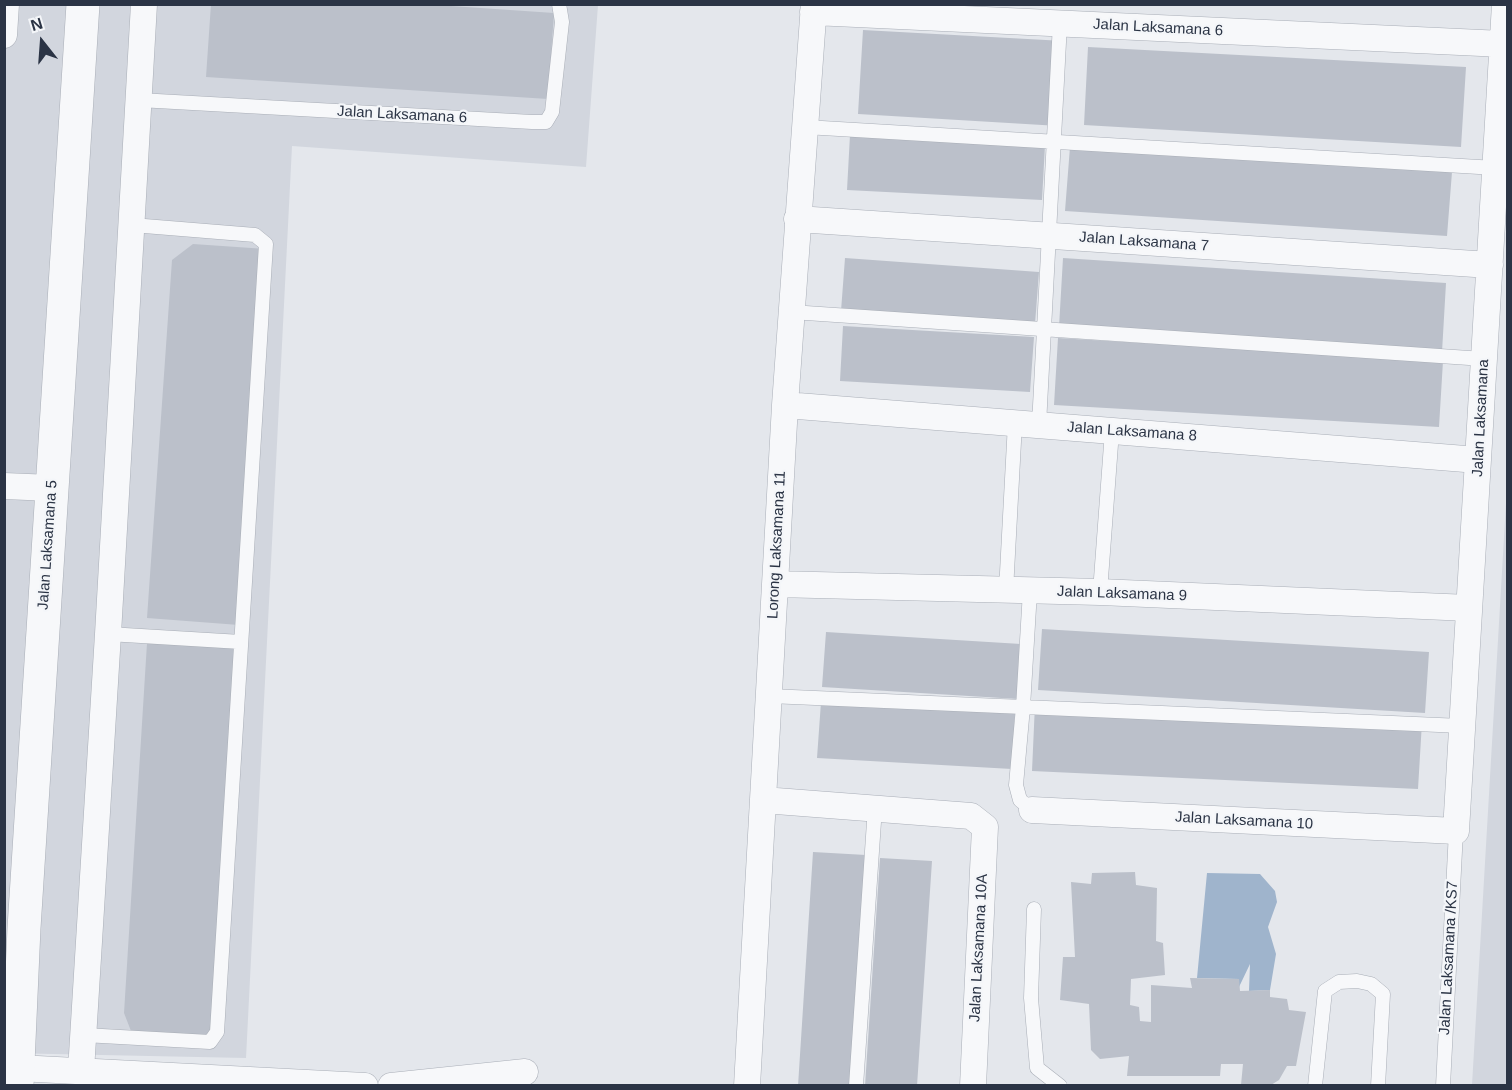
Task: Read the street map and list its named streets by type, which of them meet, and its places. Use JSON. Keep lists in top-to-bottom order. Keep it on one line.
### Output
{"streets":{"street":["Jalan Laksamana 6","Jalan Laksamana 7","Jalan Laksamana","Jalan Laksamana 8","Jalan Laksamana 5","Lorong Laksamana 11","Jalan Laksamana 9","Jalan Laksamana 10","Jalan Laksamana 10A"],"lane":["Jalan Laksamana /KS7"]},"crossings":[["Jalan Laksamana 6","Jalan Laksamana"],["Jalan Laksamana 6","Lorong Laksamana 11"],["Jalan Laksamana 7","Jalan Laksamana"],["Jalan Laksamana 7","Lorong Laksamana 11"],["Jalan Laksamana","Jalan Laksamana 8"],["Jalan Laksamana","Jalan Laksamana 9"],["Jalan Laksamana","Jalan Laksamana 10"],["Jalan Laksamana","Jalan Laksamana /KS7"],["Jalan Laksamana 8","Lorong Laksamana 11"],["Lorong Laksamana 11","Jalan Laksamana 9"],["Jalan Laksamana 10","Jalan Laksamana /KS7"]],"north":"top"}
